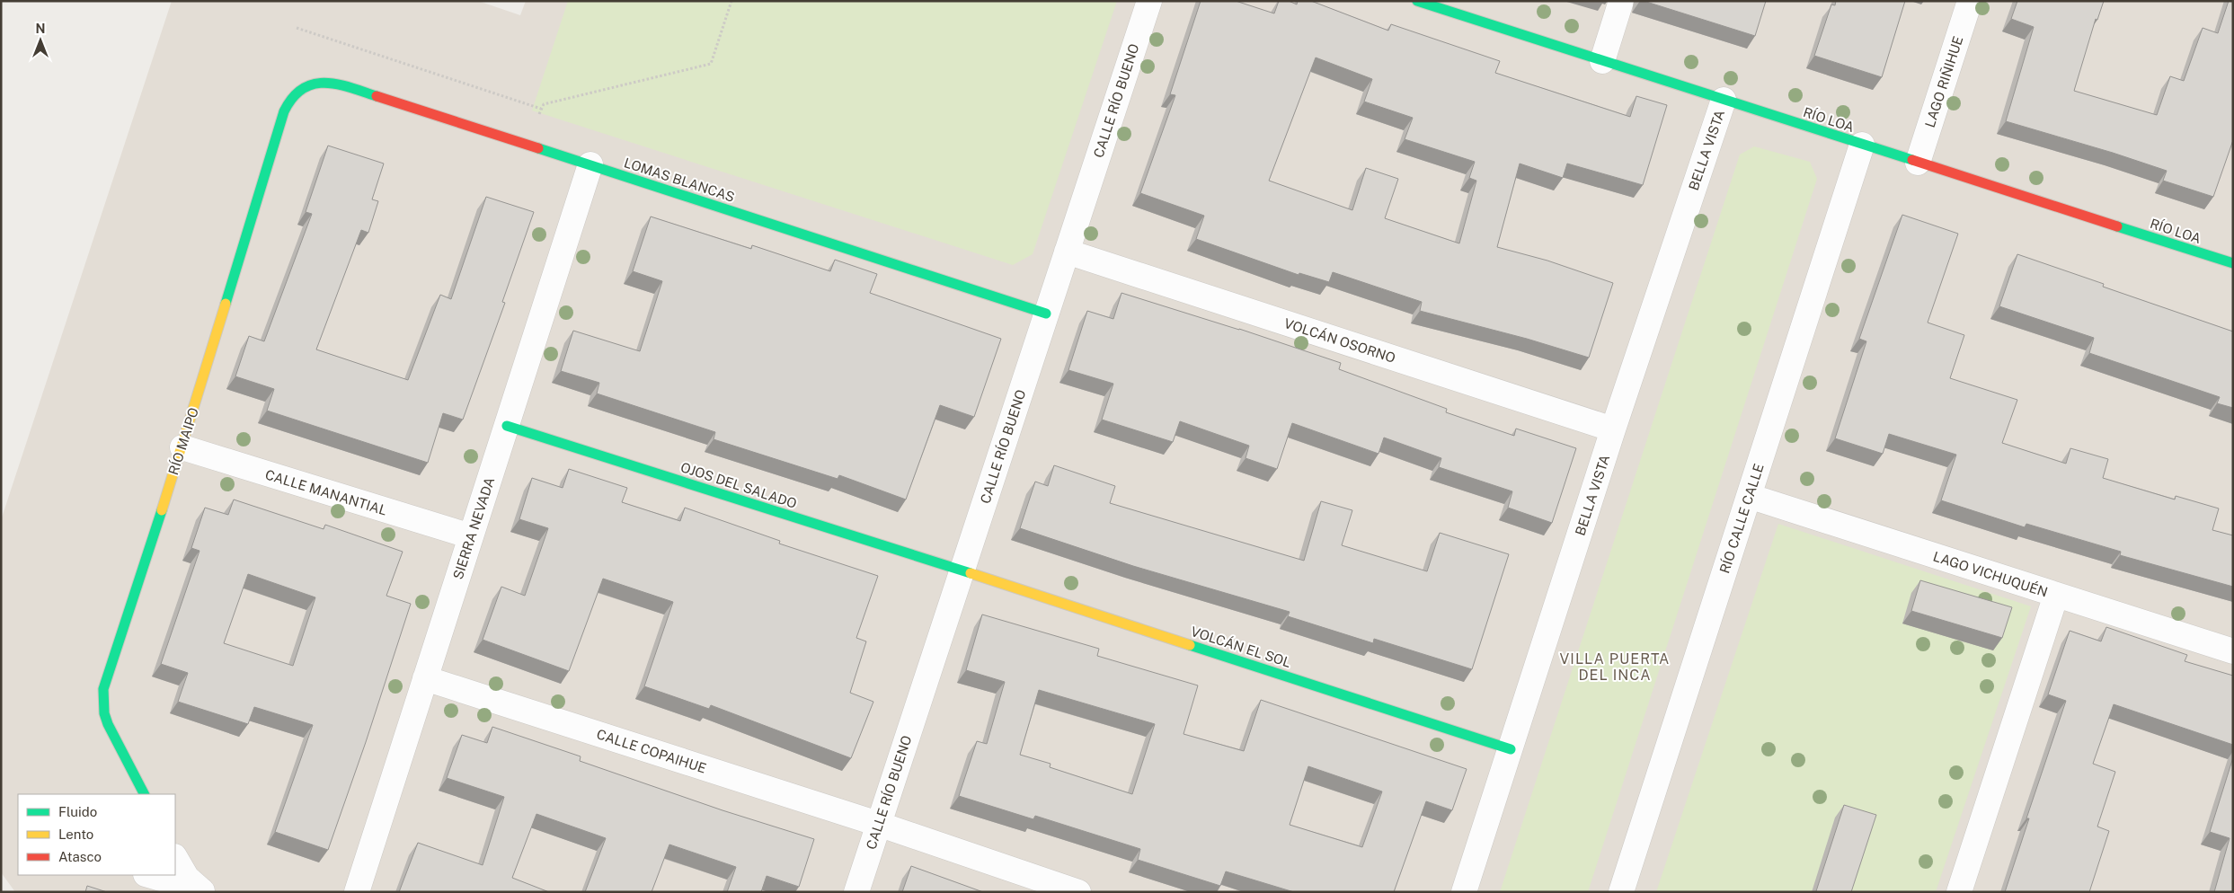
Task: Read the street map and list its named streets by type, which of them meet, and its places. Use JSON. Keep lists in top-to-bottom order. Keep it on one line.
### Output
{"streets":{"street":["LAGO RIÑIHUE","CALLE RÍO BUENO","RÍO LOA","BELLA VISTA","LOMAS BLANCAS","VOLCÁN OSORNO","RÍO MAIPO","OJOS DEL SALADO","CALLE MANANTIAL","RÍO CALLE CALLE","SIERRA NEVADA","LAGO VICHUQUÉN","VOLCÁN EL SOL","CALLE COPAIHUE"]},"crossings":[["LAGO RIÑIHUE","RÍO LOA"],["CALLE RÍO BUENO","LOMAS BLANCAS"],["CALLE RÍO BUENO","VOLCÁN OSORNO"],["CALLE RÍO BUENO","OJOS DEL SALADO"],["CALLE RÍO BUENO","VOLCÁN EL SOL"],["CALLE RÍO BUENO","CALLE COPAIHUE"],["RÍO LOA","BELLA VISTA"],["RÍO LOA","RÍO CALLE CALLE"],["BELLA VISTA","VOLCÁN OSORNO"],["BELLA VISTA","VOLCÁN EL SOL"],["LOMAS BLANCAS","RÍO MAIPO"],["LOMAS BLANCAS","SIERRA NEVADA"],["RÍO MAIPO","CALLE MANANTIAL"],["OJOS DEL SALADO","SIERRA NEVADA"],["OJOS DEL SALADO","VOLCÁN EL SOL"],["CALLE MANANTIAL","SIERRA NEVADA"],["RÍO CALLE CALLE","LAGO VICHUQUÉN"],["SIERRA NEVADA","CALLE COPAIHUE"]],"districts":["VILLA PUERTA DEL INCA"],"legend":["Fluido","Lento","Atasco"],"north":"top"}
